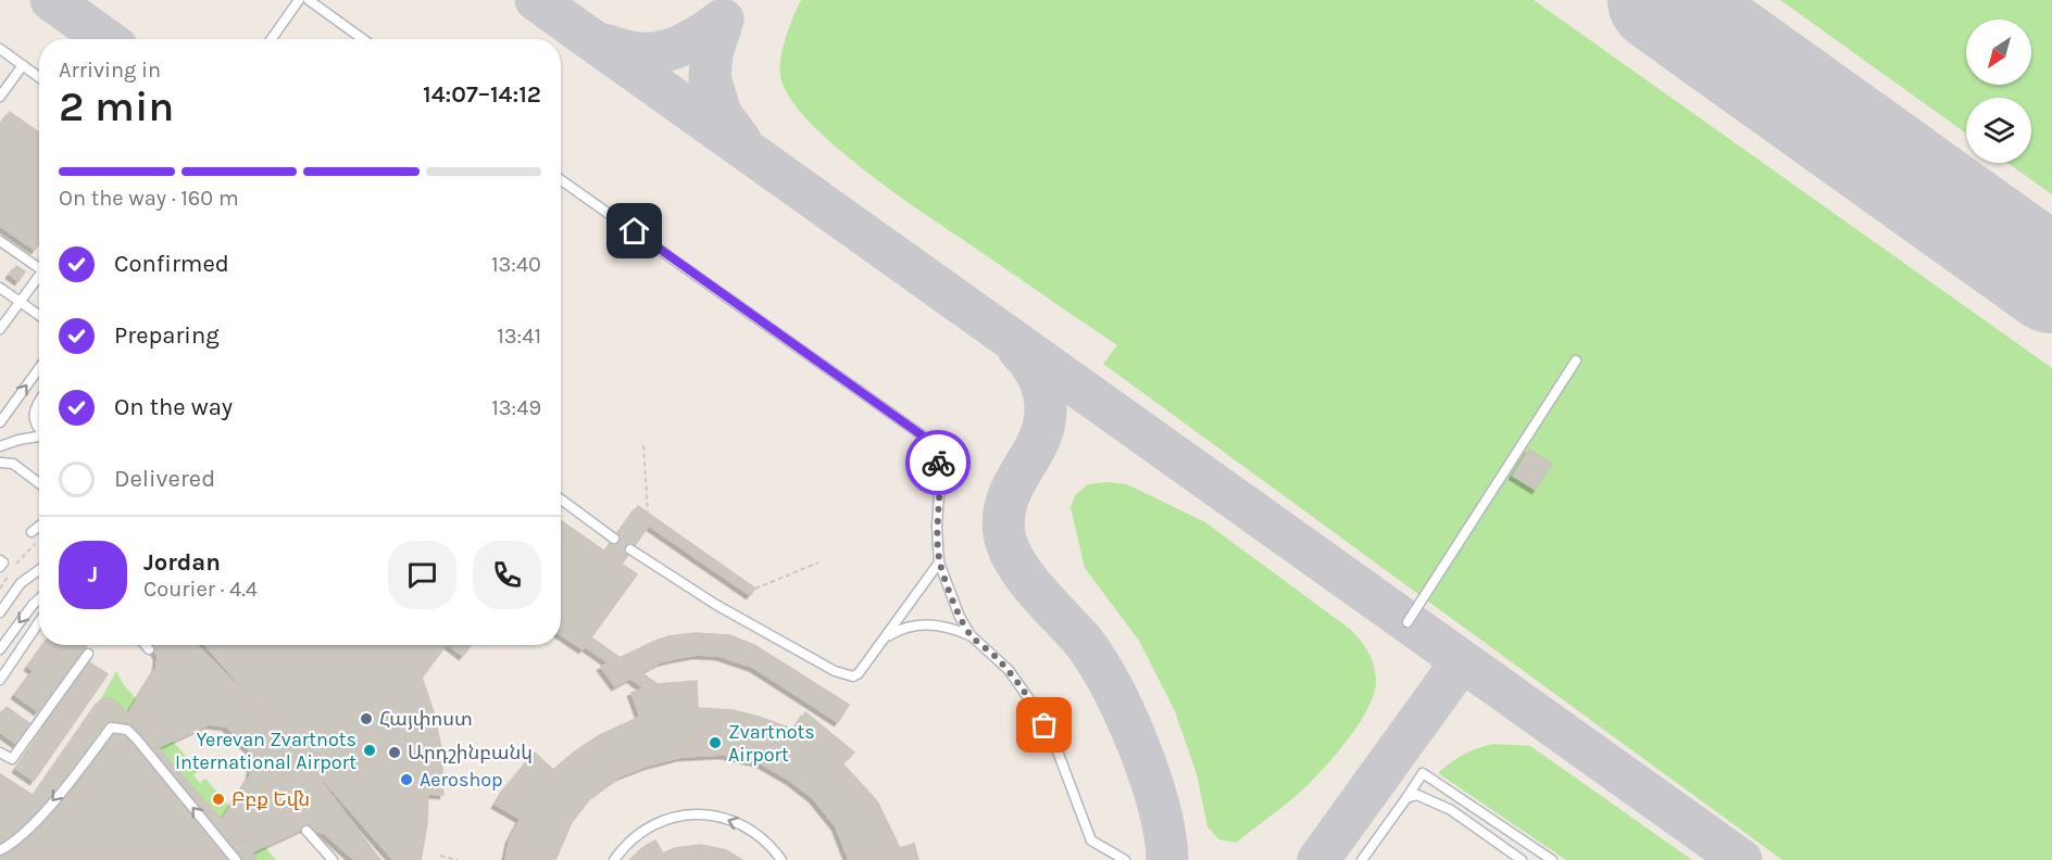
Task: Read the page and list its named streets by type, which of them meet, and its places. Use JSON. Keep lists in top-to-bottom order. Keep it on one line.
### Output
{"places":["Հայփոստ","Zvartnots Airport","Yerevan Zvartnots International Airport","Արդշինբանկ","Aeroshop","Բբք Եվն"],"north":"bottom left","page":{"heading":["2 min","Arriving in","14:07–14:12"],"panel":["Jordan","Courier · 4.4"],"bar":"On the way · 160 m","list":[["Confirmed","13:40"],["Preparing","13:41"],["On the way","13:49"],"Delivered"],"round":"J"}}
